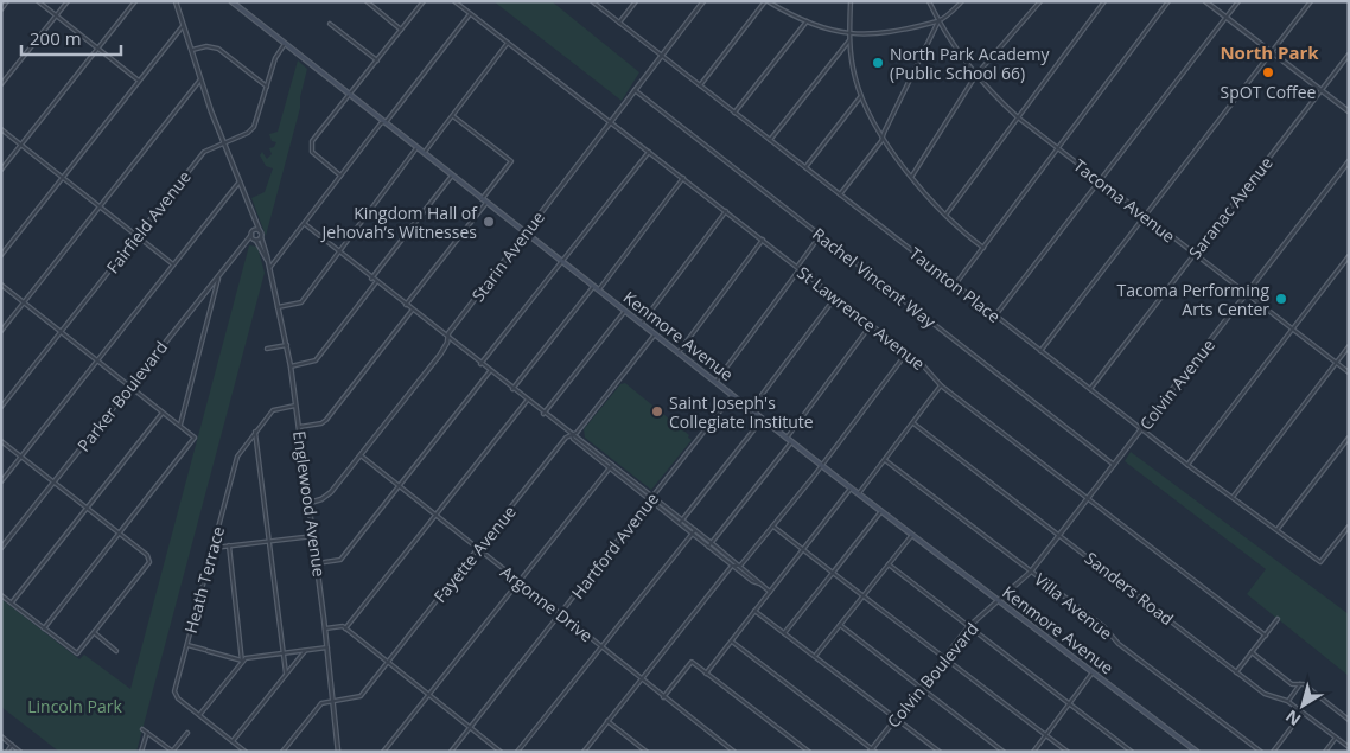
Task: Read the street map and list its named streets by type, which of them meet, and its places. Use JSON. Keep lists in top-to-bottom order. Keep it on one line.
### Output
{"streets":{"main road":["Kenmore Avenue"],"street":["Tacoma Avenue","Saranac Avenue","Fairfield Avenue","Starin Avenue","Rachel Vincent Way","Taunton Place","St Lawrence Avenue","Colvin Avenue","Parker Boulevard","Englewood Avenue","Hartford Avenue","Fayette Avenue","Heath Terrace","Sanders Road","Argonne Drive","Villa Avenue","Colvin Boulevard"]},"crossings":[["Tacoma Avenue","Saranac Avenue"],["Tacoma Avenue","Colvin Avenue"],["Saranac Avenue","Taunton Place"],["Fairfield Avenue","Kenmore Avenue"],["Fairfield Avenue","Englewood Avenue"],["Starin Avenue","Rachel Vincent Way"],["Starin Avenue","Taunton Place"],["Starin Avenue","St Lawrence Avenue"],["Starin Avenue","Kenmore Avenue"],["Starin Avenue","Englewood Avenue"],["Starin Avenue","Argonne Drive"],["Rachel Vincent Way","Colvin Avenue"],["Taunton Place","Colvin Avenue"],["St Lawrence Avenue","Colvin Avenue"],["Kenmore Avenue","Colvin Avenue"],["Kenmore Avenue","Hartford Avenue"],["Kenmore Avenue","Fayette Avenue"],["Kenmore Avenue","Colvin Boulevard"],["Colvin Avenue","Sanders Road"],["Colvin Avenue","Villa Avenue"],["Colvin Avenue","Colvin Boulevard"],["Parker Boulevard","Englewood Avenue"],["Englewood Avenue","Fayette Avenue"],["Englewood Avenue","Heath Terrace"],["Hartford Avenue","Argonne Drive"],["Fayette Avenue","Argonne Drive"]],"districts":["North Park"],"parks":["Lincoln Park"],"places":["North Park Academy (Public School 66)","SpOT Coffee","Kingdom Hall of Jehovah’s Witnesses","Tacoma Performing Arts Center","Saint Joseph's Collegiate Institute"],"scale_bar":"200 m","north":"bottom left"}
